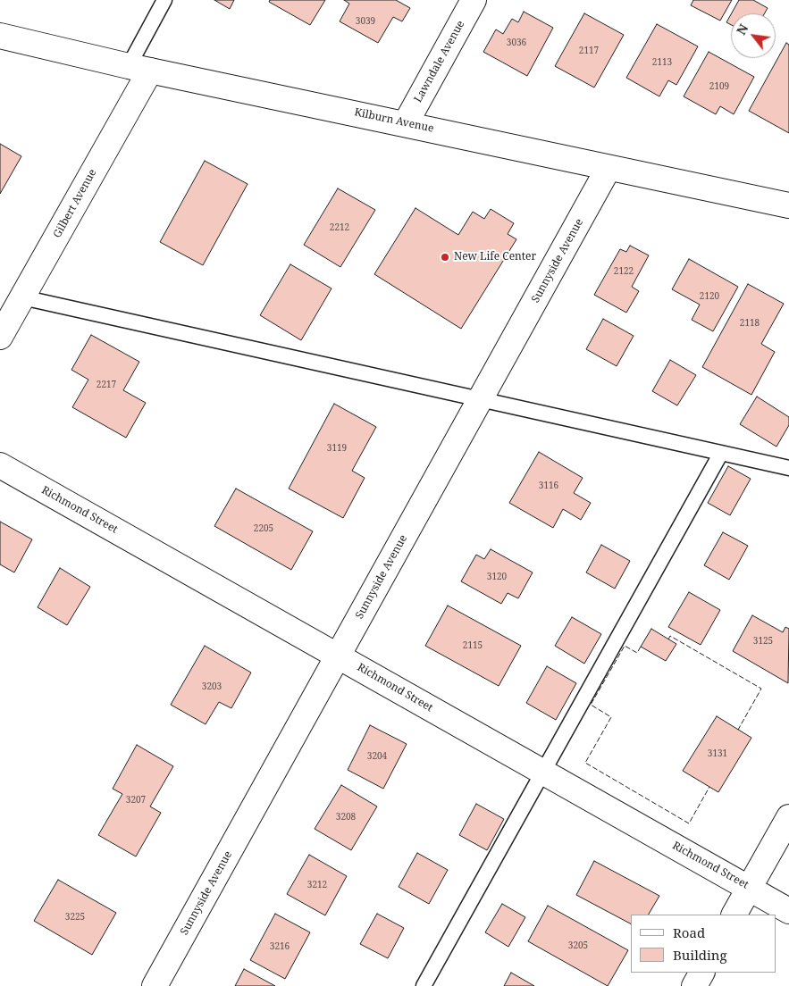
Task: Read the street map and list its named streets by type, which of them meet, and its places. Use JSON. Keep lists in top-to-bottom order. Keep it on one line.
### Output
{"streets":{"street":["Lawndale Avenue","Kilburn Avenue","Gilbert Avenue","Sunnyside Avenue","Richmond Street"]},"crossings":[["Lawndale Avenue","Kilburn Avenue"],["Kilburn Avenue","Gilbert Avenue"],["Kilburn Avenue","Sunnyside Avenue"],["Sunnyside Avenue","Richmond Street"]],"places":["New Life Center"],"house_numbers":["3039","3036","2117","2113","2109","2212","2122","2120","2118","2217","3119","3116","2205","3120","3125","2115","3203","3131","3204","3207","3208","3212","3225","3205","3216"],"legend":["Road","Building"],"north":"top left"}
